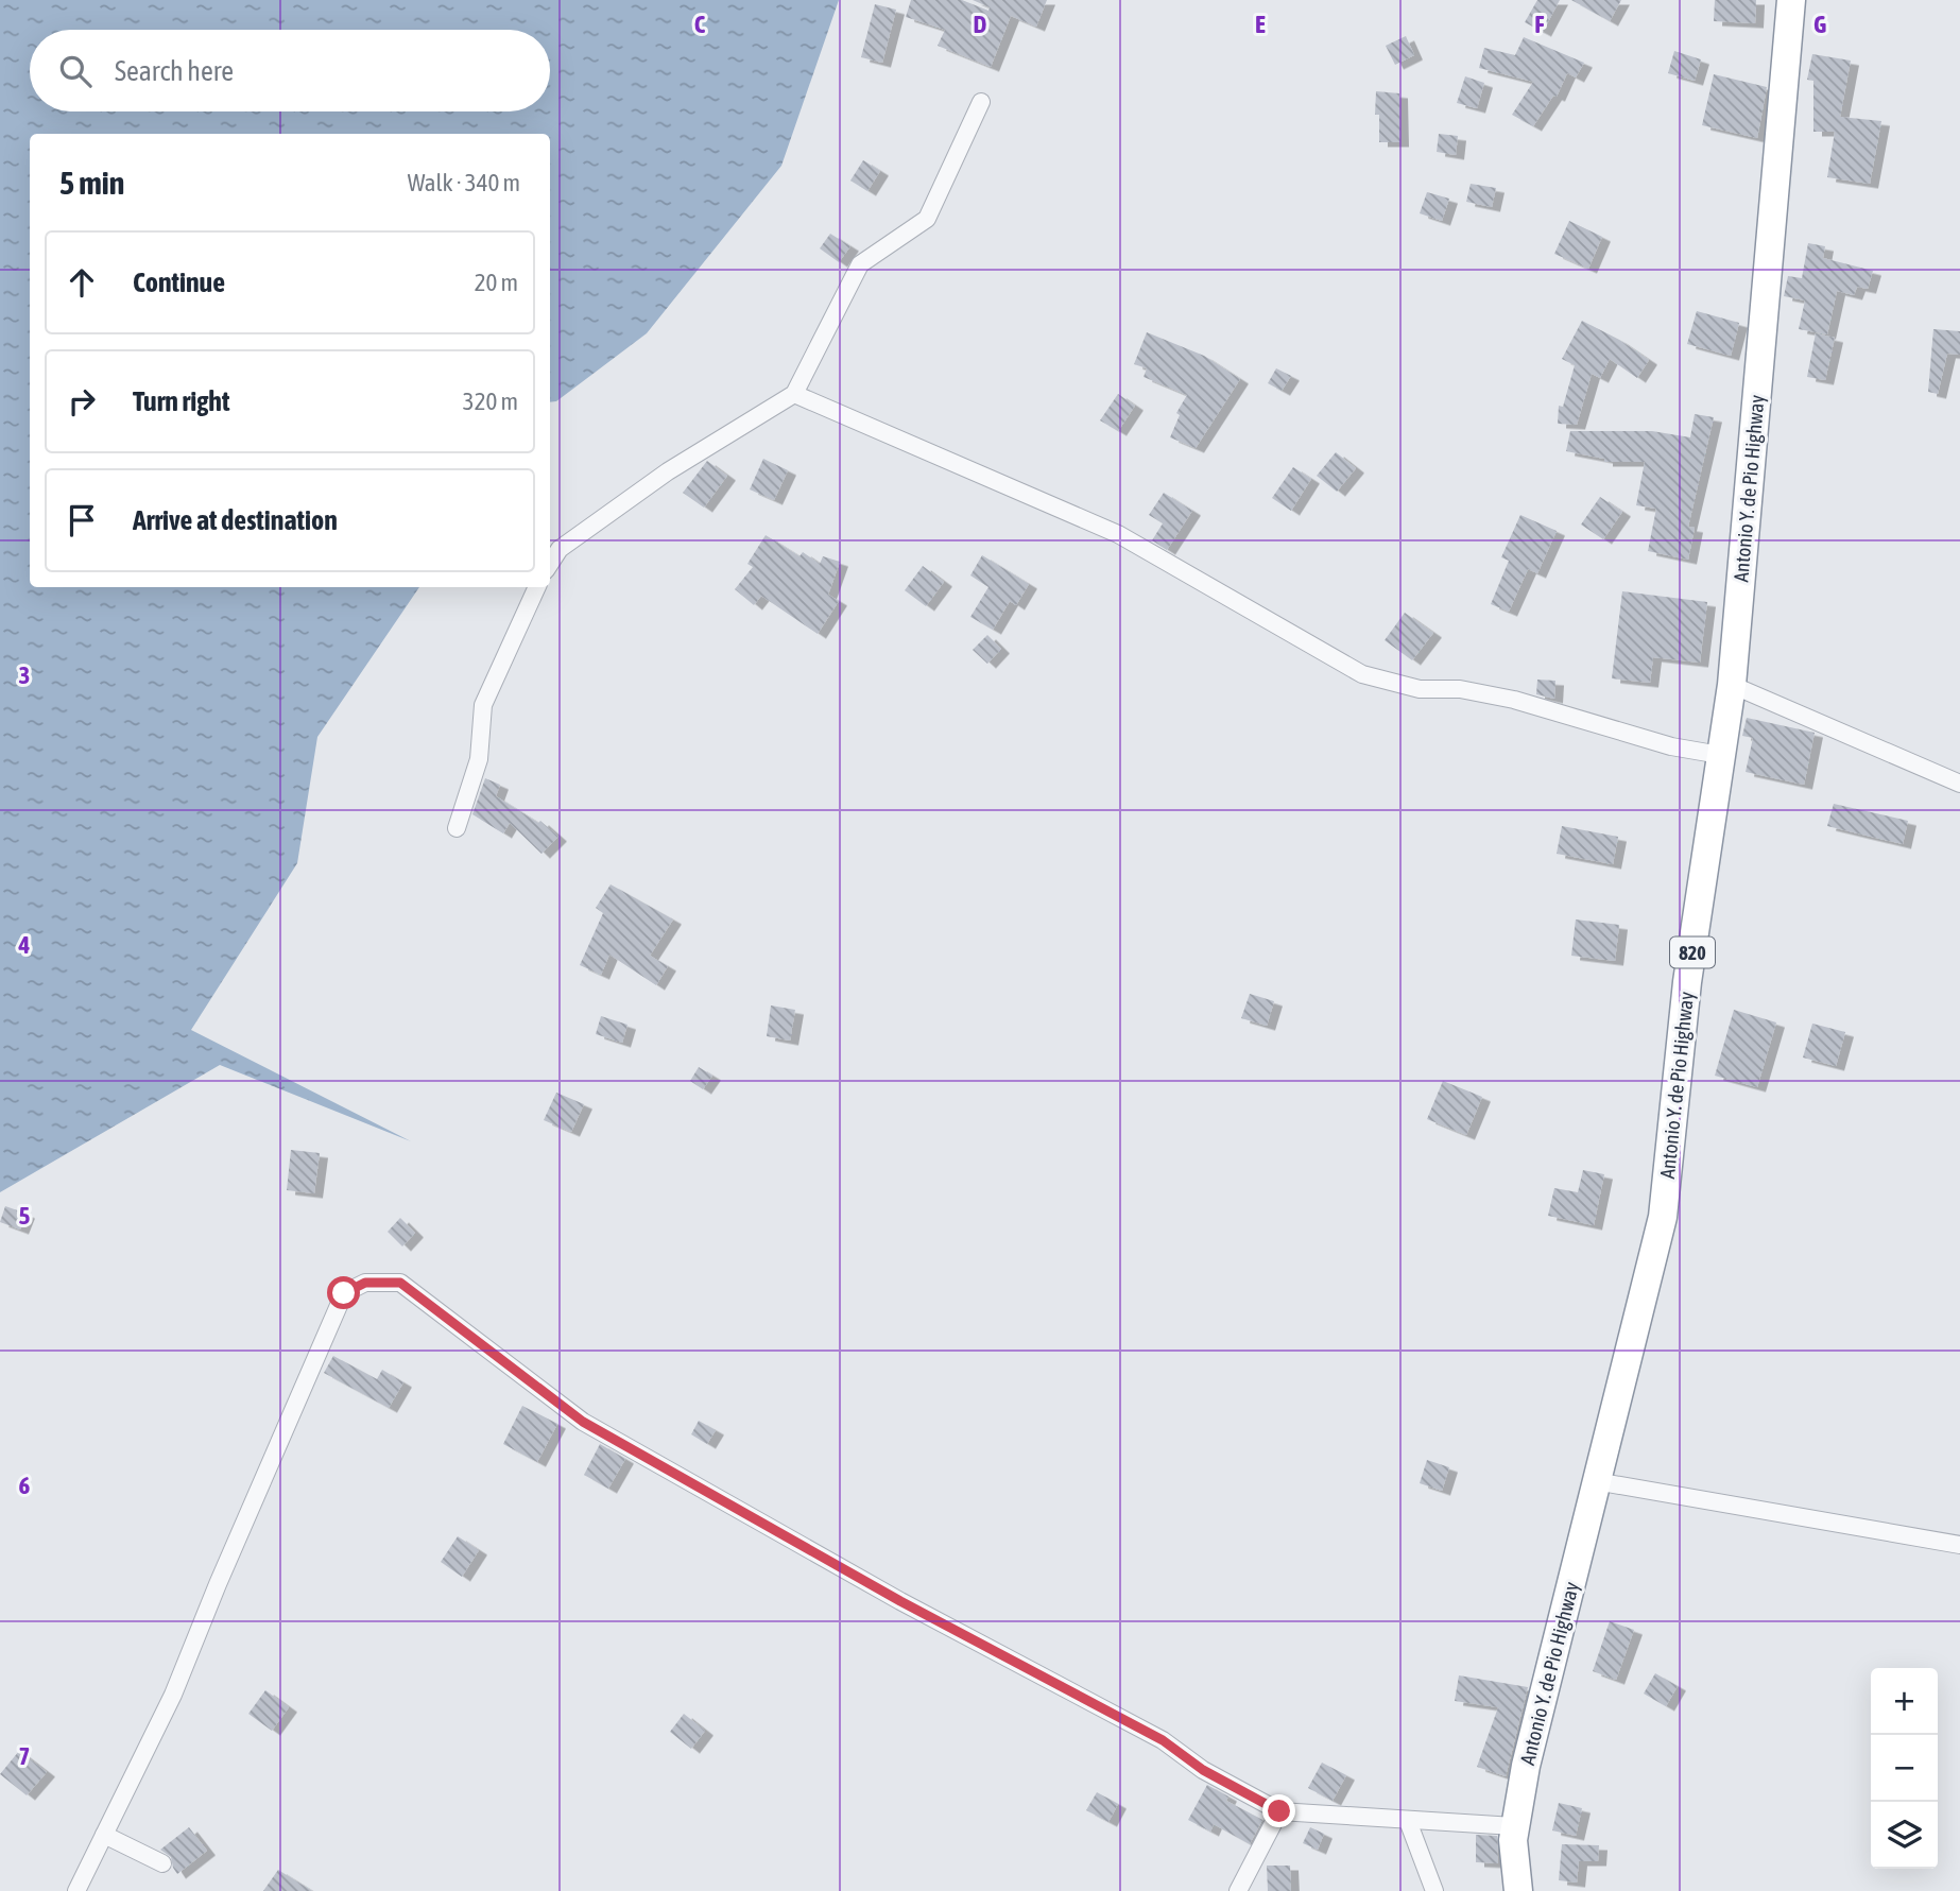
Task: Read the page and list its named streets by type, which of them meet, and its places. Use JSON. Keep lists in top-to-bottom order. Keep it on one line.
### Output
{"streets":{"highway":["Antonio Y. de Pio Highway","820"]},"page":{"search":"Search here","heading":["5 min","Walk · 340 m"],"list":[["Continue","20 m"],["Turn right","320 m"],"Arrive at destination"],"map_buttons":["+","−"]},"grid":{"columns":["C","D","E","F","G"],"rows":["3","4","5","6","7"]}}
